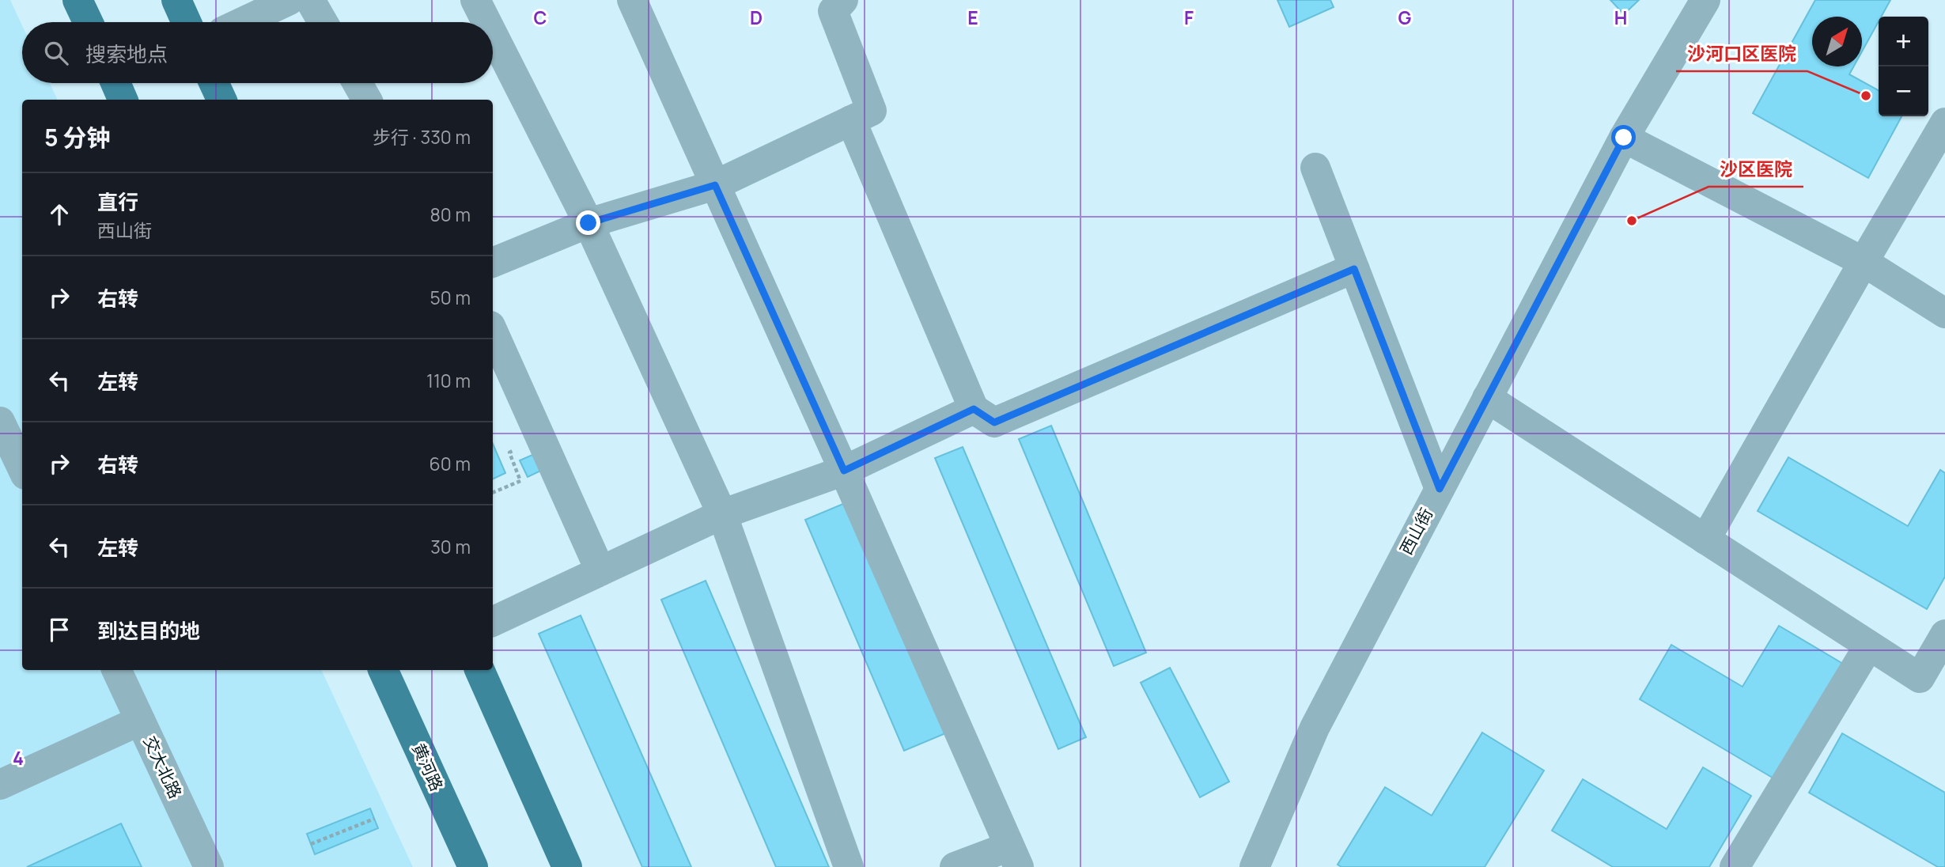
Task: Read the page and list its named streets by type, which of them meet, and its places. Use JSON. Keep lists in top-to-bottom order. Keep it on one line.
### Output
{"streets":{"main road":["黄河路"],"street":["西山街","交大北路"]},"places":["沙河口区医院","沙区医院"],"north":"top right","page":{"map_buttons":["+","−"],"search":"搜索地点","heading":["5 分钟","步行 · 330 m"],"list":[["直行","西山街","80 m"],["右转","50 m"],["左转","110 m"],["右转","60 m"],["左转","30 m"],"到达目的地"]},"grid":{"columns":["C","D","E","F","G","H"],"rows":["4"]}}
